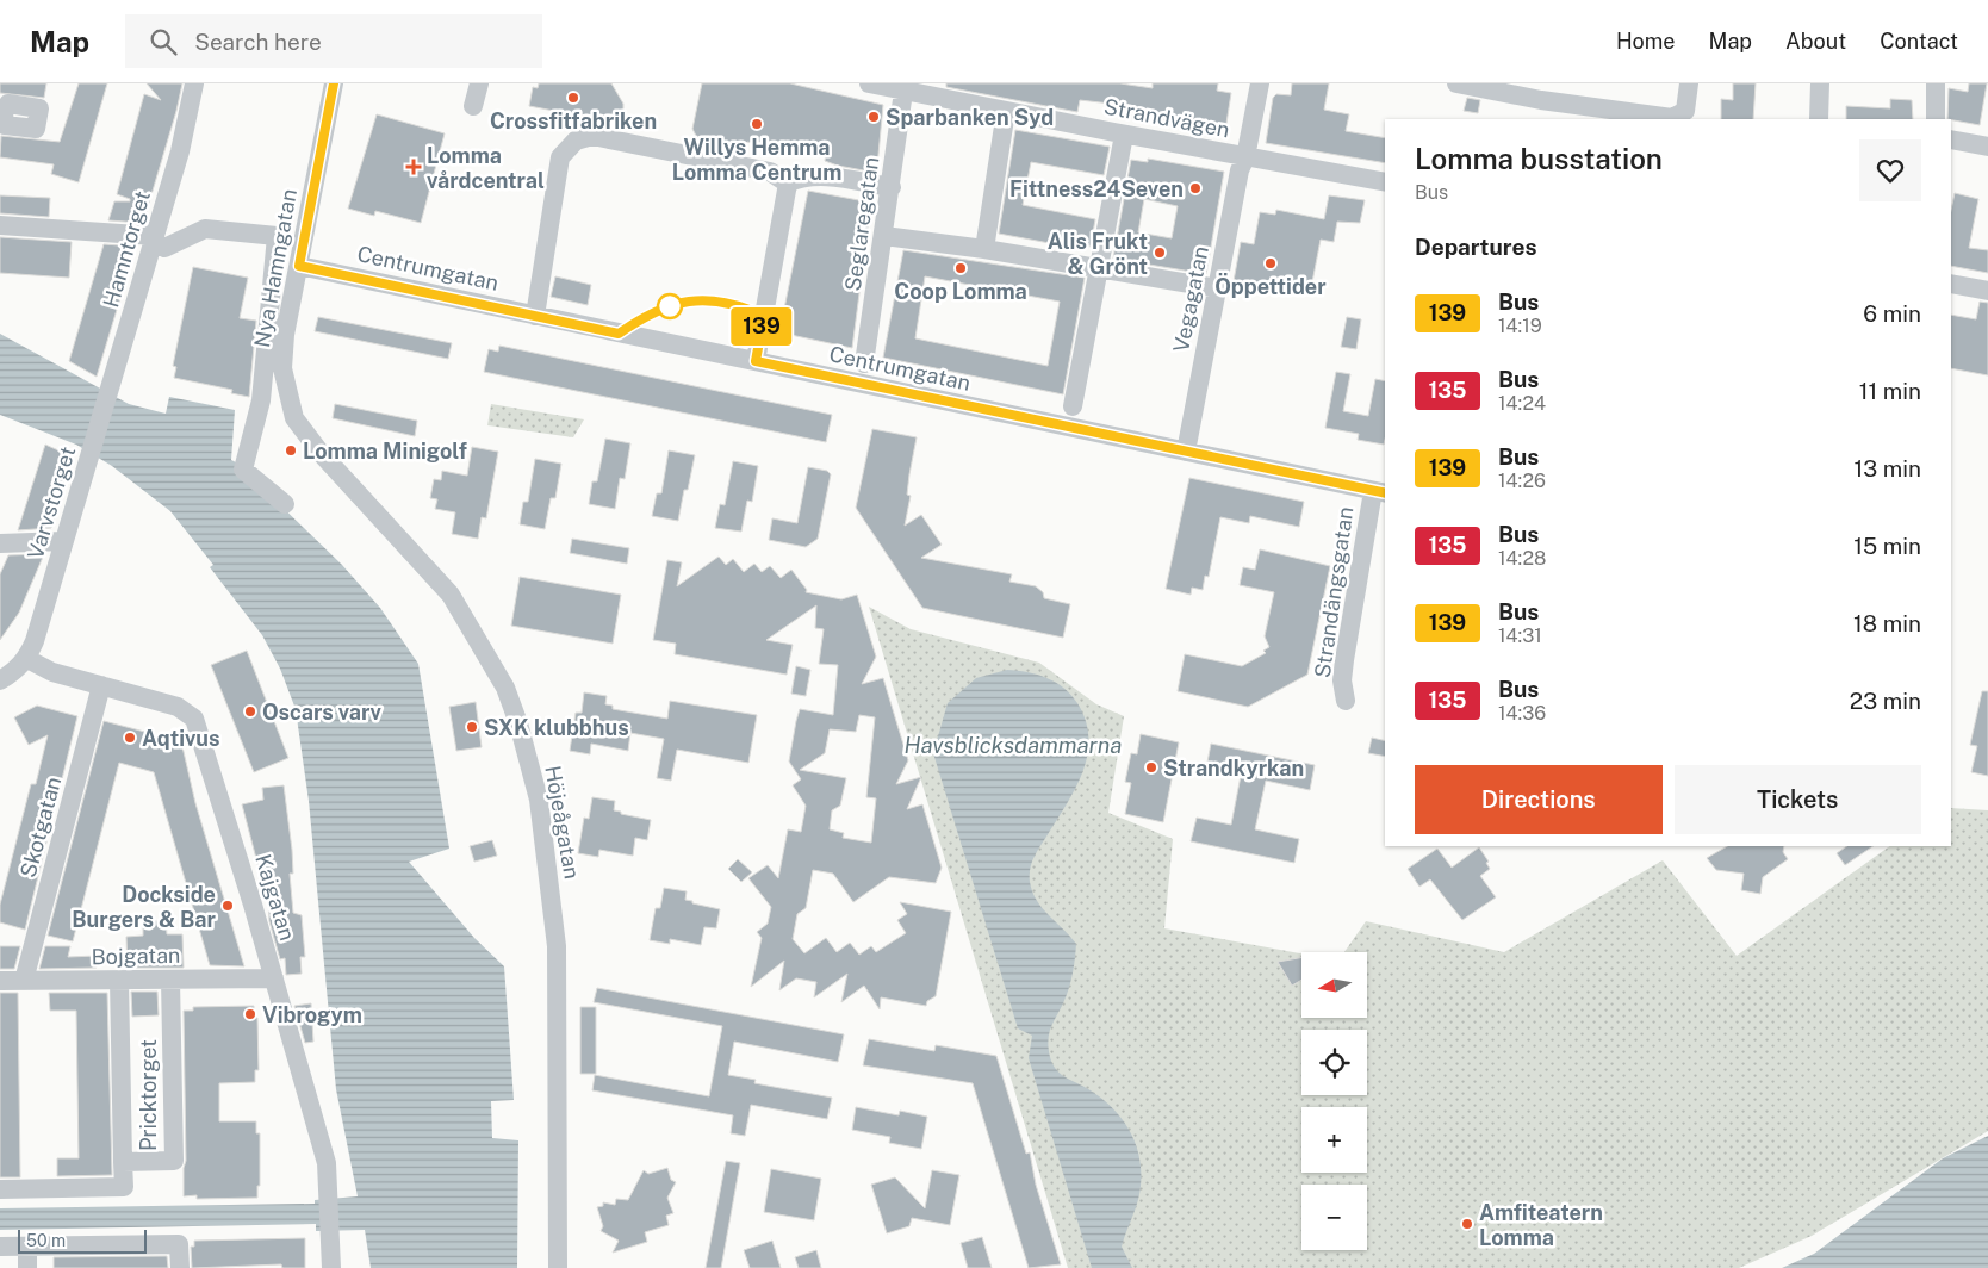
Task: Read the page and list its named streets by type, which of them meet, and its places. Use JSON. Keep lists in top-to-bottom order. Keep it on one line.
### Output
{"streets":{"street":["Strandvägen","Seglaregatan","Hamntorget","Nya Hamngatan","Centrumgatan","Vegagatan","Varvstorget","Strandängsgatan","Höjeågatan","Skotgatan","Kajgatan","Bojgatan","Pricktorget"]},"crossings":[["Strandvägen","Seglaregatan"],["Strandvägen","Vegagatan"],["Hamntorget","Varvstorget"],["Nya Hamngatan","Centrumgatan"],["Nya Hamngatan","Höjeågatan"],["Centrumgatan","Vegagatan"],["Centrumgatan","Strandängsgatan"],["Varvstorget","Kajgatan"],["Skotgatan","Kajgatan"],["Skotgatan","Bojgatan"],["Kajgatan","Bojgatan"],["Bojgatan","Pricktorget"]],"water":["Havsblicksdammarna"],"places":{"other":["Crossfitfabriken","Sparbanken Syd","Willys Hemma Lomma Centrum","Fittness24Seven","Alis Frukt & Grönt","Öppettider","Coop Lomma","Lomma Minigolf","Oscars varv","SXK klubbhus","Aqtivus","Strandkyrkan","Dockside Burgers & Bar","Vibrogym","Amfiteatern Lomma"],"health":["Lomma vårdcentral"]},"lines":["bus line 139"],"scale_bar":"50 m","north":"left","page":{"header":"Map","search":"Search here","nav":["Home","Map","About","Contact"],"on_map":"139","heading":[["Lomma busstation","Bus"],"Departures"],"list":[{"mark":"139","name":"Bus","note":"14:19","value":"6 min"},{"mark":"135","name":"Bus","note":"14:24","value":"11 min"},{"mark":"139","name":"Bus","note":"14:26","value":"13 min"},{"mark":"135","name":"Bus","note":"14:28","value":"15 min"},{"mark":"139","name":"Bus","note":"14:31","value":"18 min"},{"mark":"135","name":"Bus","note":"14:36","value":"23 min"}],"buttons":["Directions","Tickets"],"map_buttons":["+","−"],"scale":"50 m"}}
